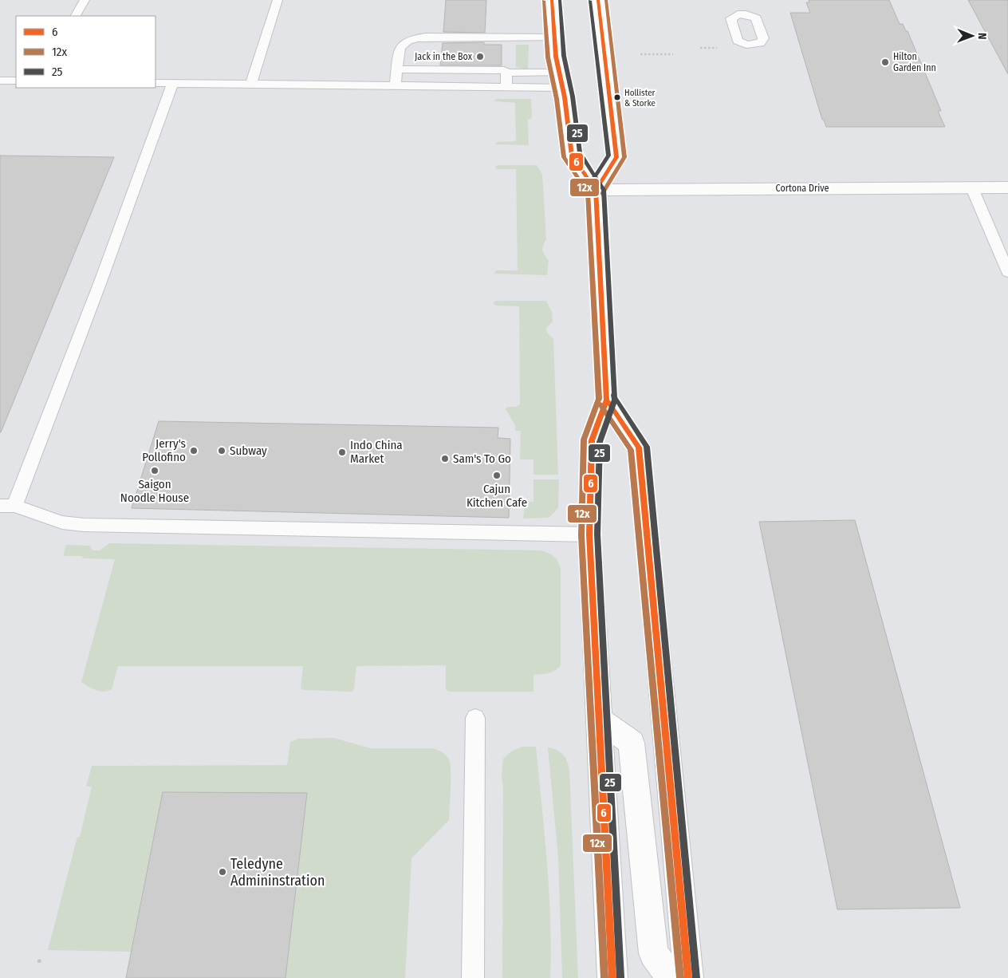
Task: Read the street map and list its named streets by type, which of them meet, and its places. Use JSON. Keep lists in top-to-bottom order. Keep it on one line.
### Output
{"streets":{"main road":["Cortona Drive"]},"places":["Jack in the Box","Hilton Garden Inn","Hollister & Storke","Jerry's Pollofino","Subway","Indo China Market","Sam's To Go","Saigon Noodle House","Cajun Kitchen Cafe","Teledyne Admininstration"],"lines":["transit line 6","transit line 12x","transit line 25"],"legend":["6","12x","25"],"north":"right"}
